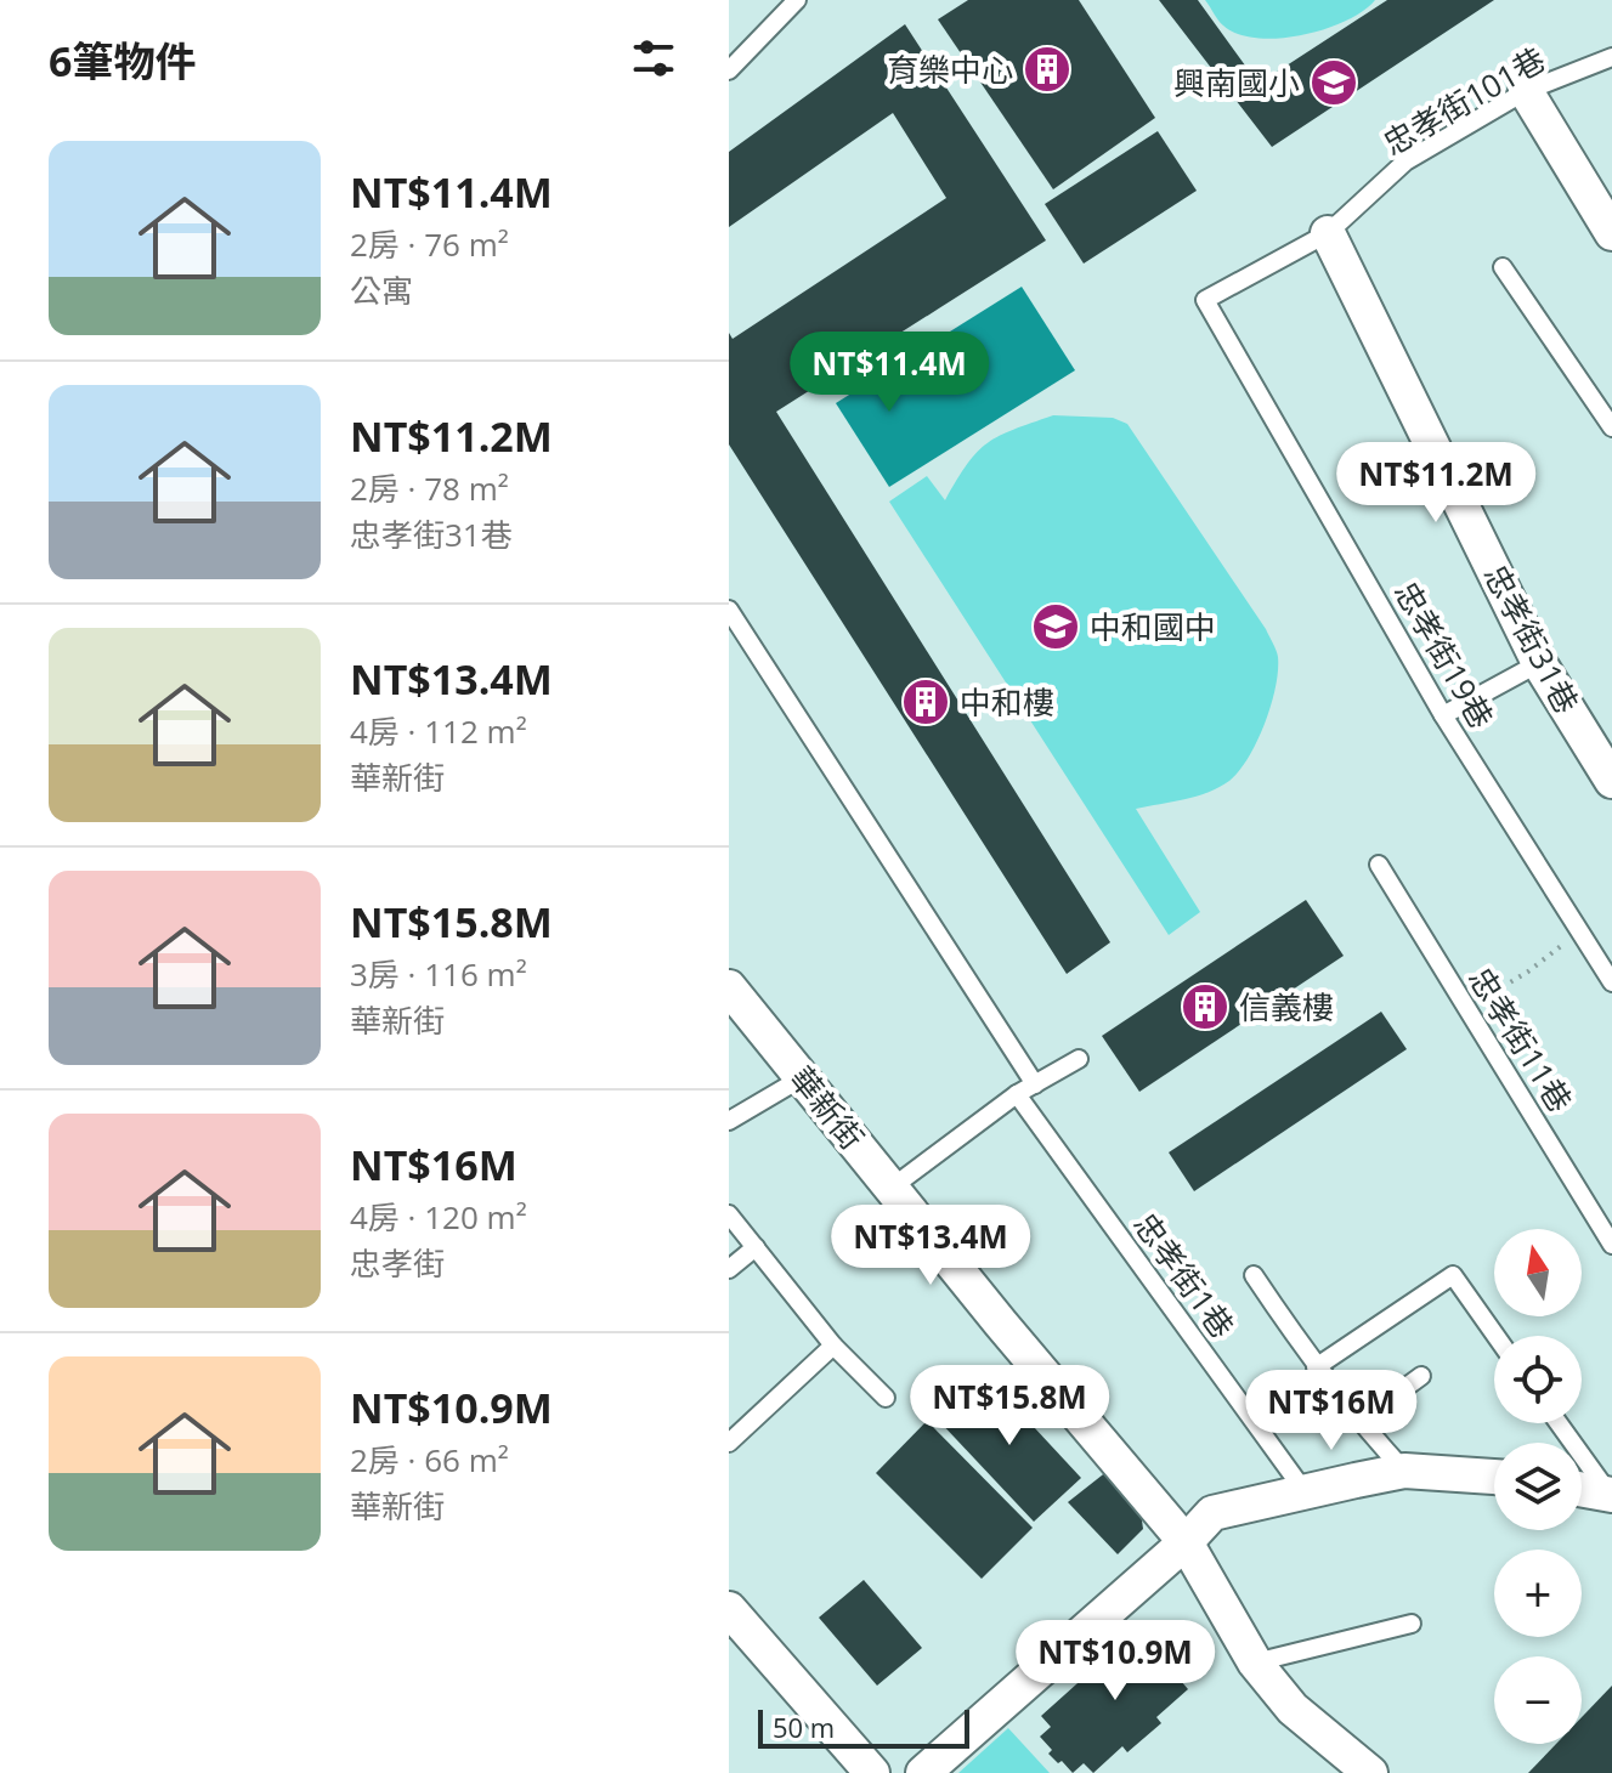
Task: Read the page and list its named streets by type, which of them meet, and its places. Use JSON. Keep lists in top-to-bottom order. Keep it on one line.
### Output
{"streets":{"street":["忠孝街31巷","華新街"],"lane":["忠孝街101巷","忠孝街19巷","忠孝街11巷","忠孝街1巷"]},"crossings":[["忠孝街101巷","忠孝街31巷"],["忠孝街101巷","忠孝街19巷"]],"places":{"building":["育樂中心","中和樓","信義樓"],"school or university":["興南國小","中和國中"]},"scale_bar":"50 m","north":"top","page":{"heading":"6筆物件","list":[{"name":"NT$11.4M","note":"2房 · 76 m² · 公寓"},{"name":"NT$11.2M","note":"2房 · 78 m² · 忠孝街31巷"},{"name":"NT$13.4M","note":"4房 · 112 m² · 華新街"},{"name":"NT$15.8M","note":"3房 · 116 m² · 華新街"},{"name":"NT$16M","note":"4房 · 120 m² · 忠孝街"},{"name":"NT$10.9M","note":"2房 · 66 m² · 華新街"}],"price":["NT$11.4M","NT$11.2M","NT$13.4M","NT$15.8M","NT$16M","NT$10.9M"],"map_buttons":["+","−"],"scale":"50 m"}}
